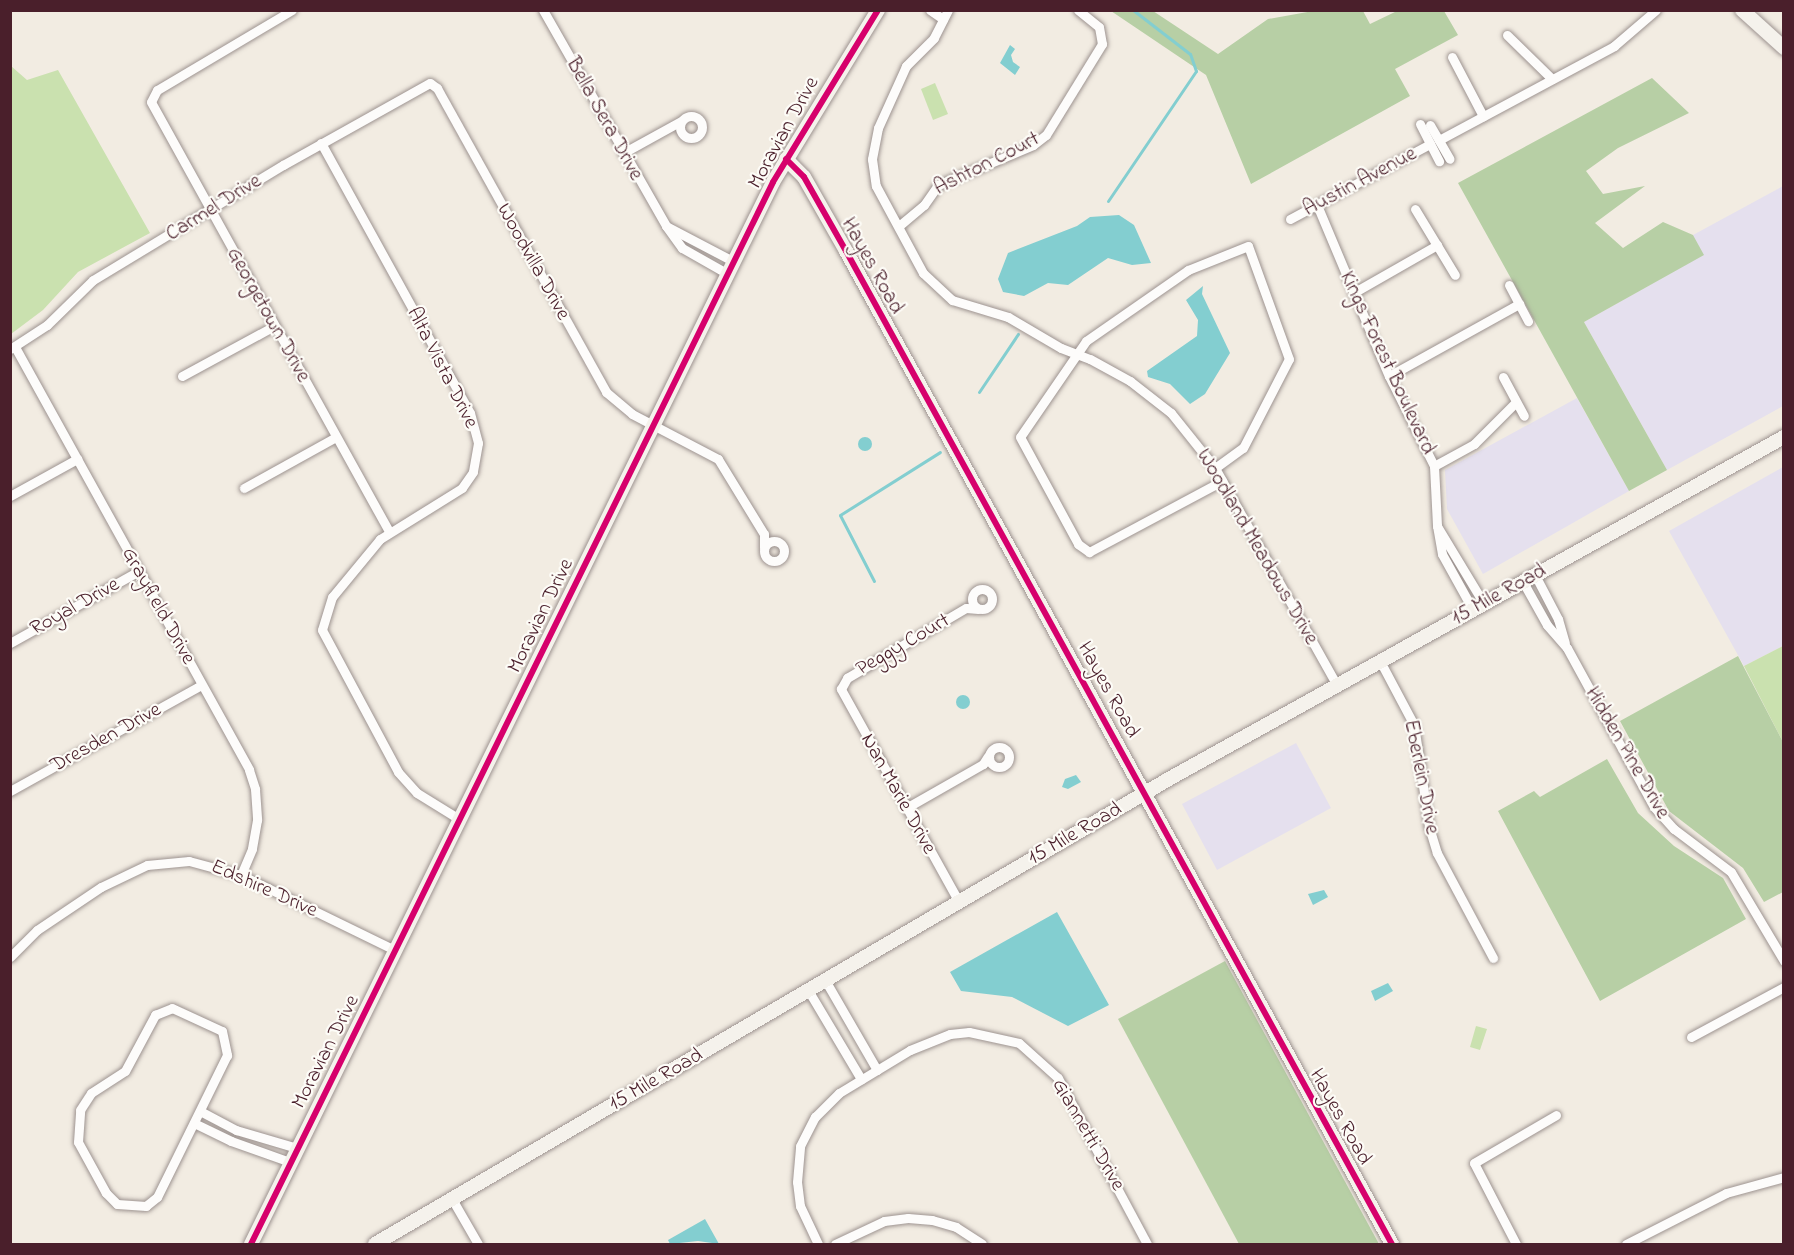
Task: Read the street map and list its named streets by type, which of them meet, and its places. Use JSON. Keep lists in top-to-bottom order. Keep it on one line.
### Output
{"streets":{"street":["Bella Sera Drive","Moravian Drive","Ashton Court","Austin Avenue","Carmel Drive","Woodvilla Drive","Hayes Road","Georgetown Drive","Kings Forest Boulevard","Alta Vista Drive","Woodland Meadows Drive","15 Mile Road","Grayfield Drive","Royal Drive","Peggy Court","Dresden Drive","Hidden Pine Drive","Eberlein Drive","Nan Marie Drive","Edshire Drive","Giannetti Drive"]},"crossings":[["Bella Sera Drive","Moravian Drive"],["Moravian Drive","Woodvilla Drive"],["Moravian Drive","Hayes Road"],["Moravian Drive","Alta Vista Drive"],["Moravian Drive","Edshire Drive"],["Ashton Court","Woodland Meadows Drive"],["Austin Avenue","Kings Forest Boulevard"],["Carmel Drive","Woodvilla Drive"],["Carmel Drive","Georgetown Drive"],["Carmel Drive","Alta Vista Drive"],["Carmel Drive","Grayfield Drive"],["Hayes Road","15 Mile Road"],["Georgetown Drive","Alta Vista Drive"],["Kings Forest Boulevard","15 Mile Road"],["Woodland Meadows Drive","15 Mile Road"],["15 Mile Road","Hidden Pine Drive"],["15 Mile Road","Eberlein Drive"],["15 Mile Road","Nan Marie Drive"],["Grayfield Drive","Royal Drive"],["Grayfield Drive","Dresden Drive"],["Grayfield Drive","Edshire Drive"],["Peggy Court","Nan Marie Drive"]]}
